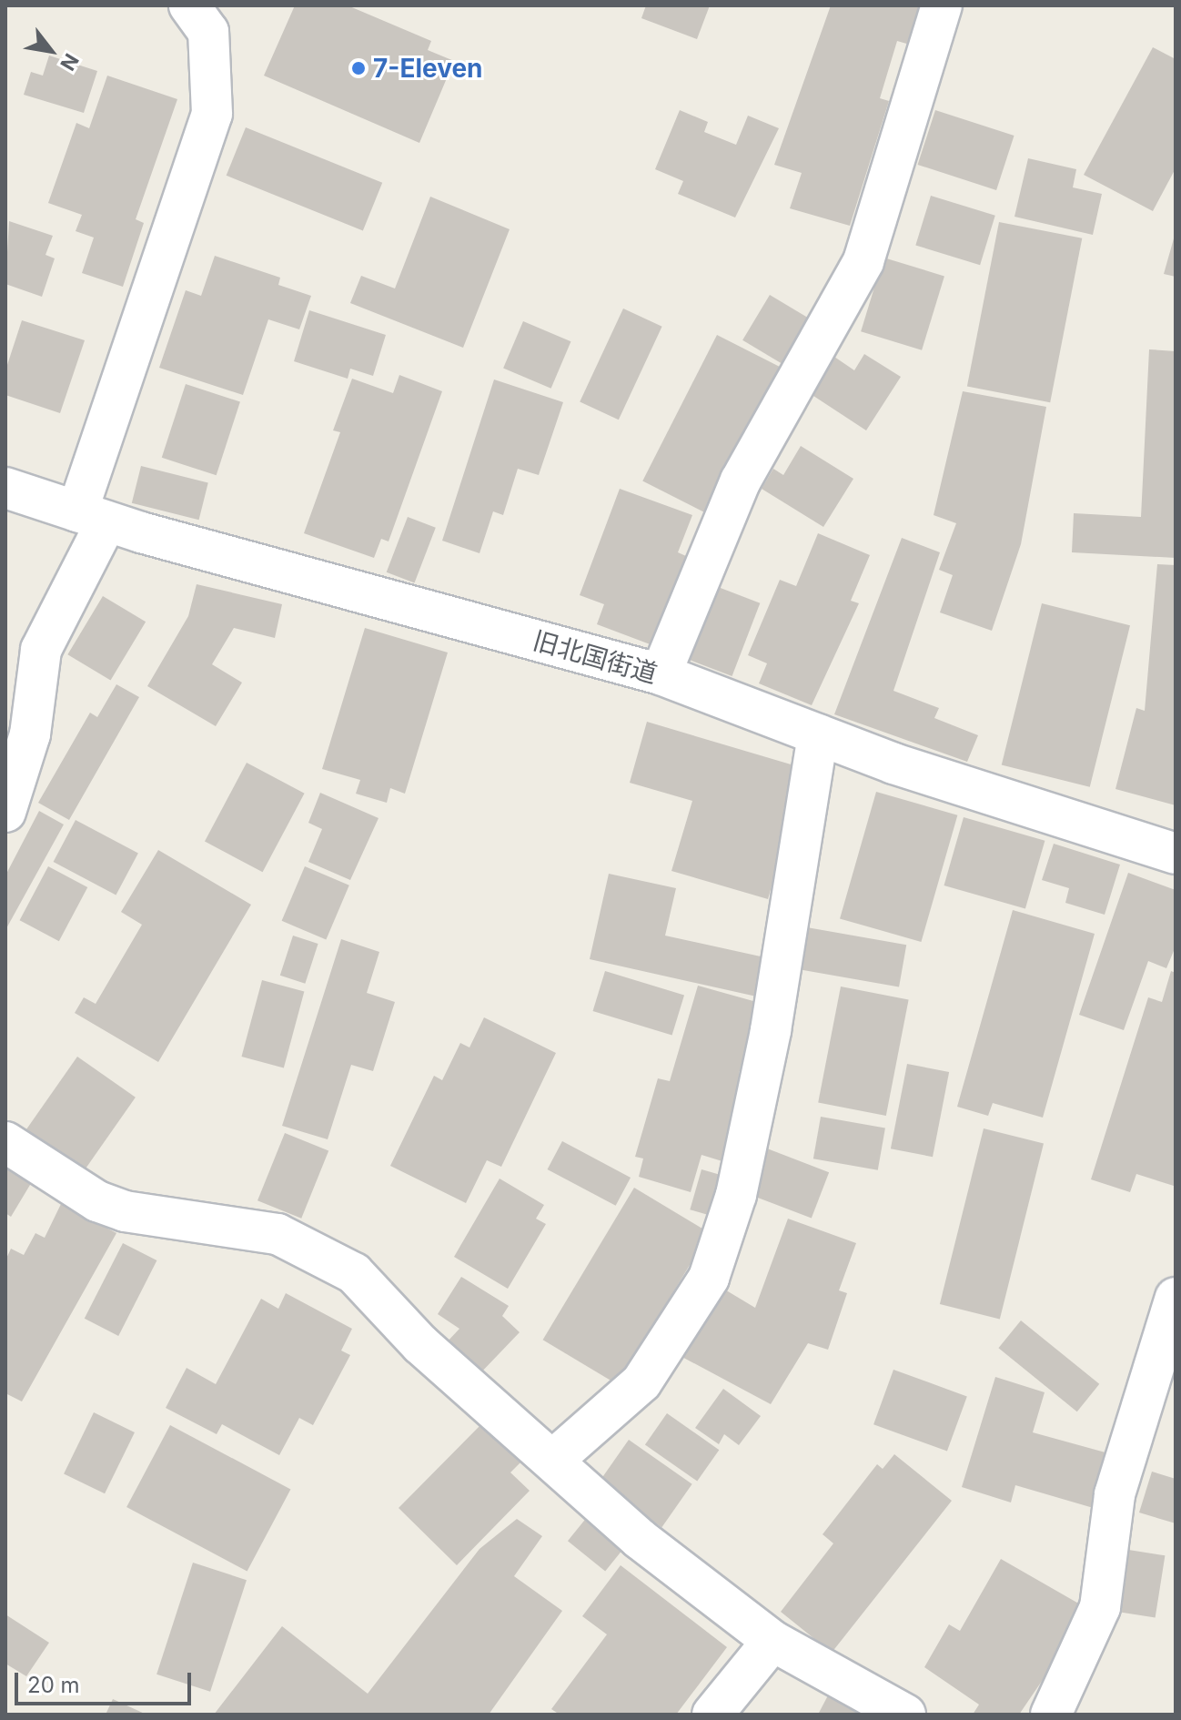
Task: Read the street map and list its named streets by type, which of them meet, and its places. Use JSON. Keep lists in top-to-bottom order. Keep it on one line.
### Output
{"streets":{"street":["旧北国街道"]},"places":["7-Eleven"],"scale_bar":"20 m","north":"bottom right"}
